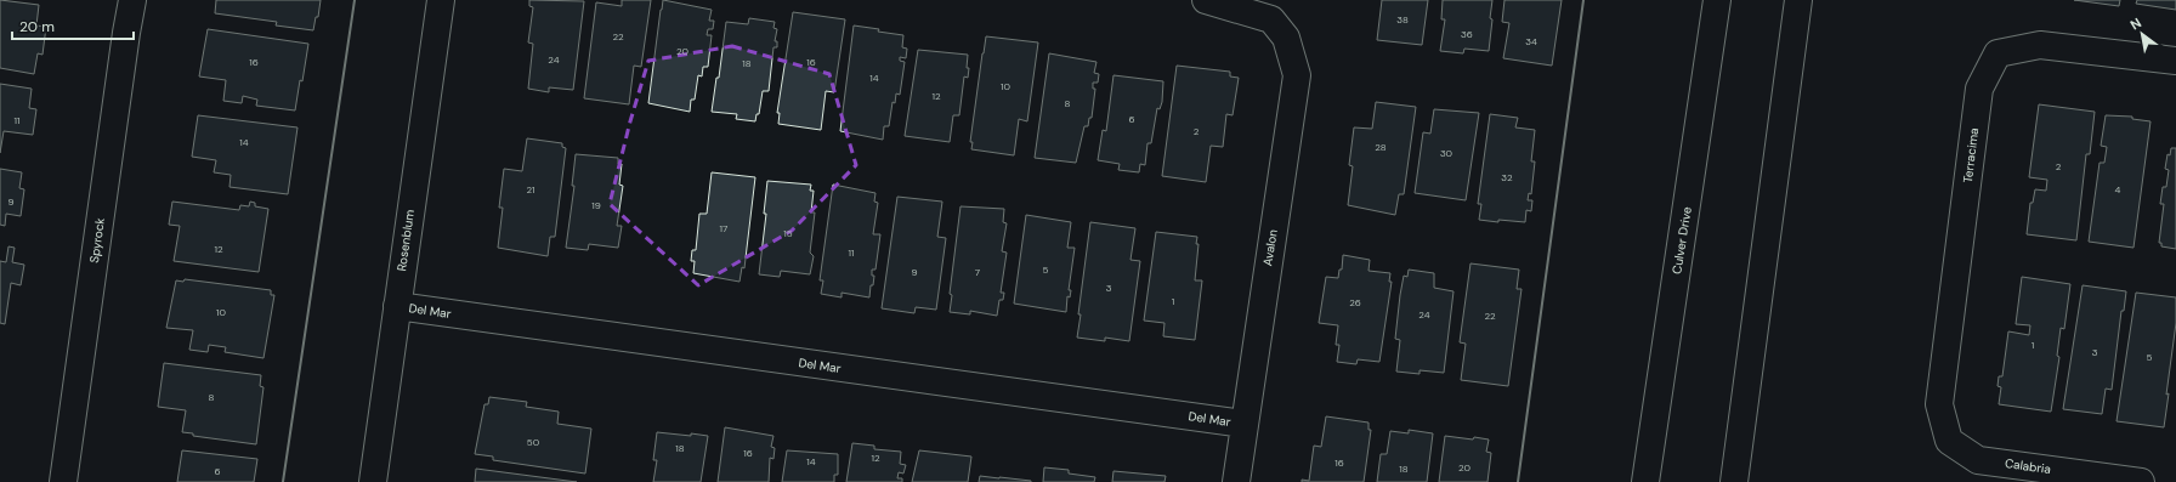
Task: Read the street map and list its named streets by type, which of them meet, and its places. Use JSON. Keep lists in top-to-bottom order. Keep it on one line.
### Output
{"streets":{"street":["Terracima","Spyrock","Rosenblum","Culver Drive","Avalon","Del Mar","Calabria"]},"crossings":[["Terracima","Calabria"],["Rosenblum","Del Mar"],["Avalon","Del Mar"]],"house_numbers":["38","36","22","34","20","24","16","16","18","14","10","12","8","6","11","2","14","28","30","2","32","21","4","9","19","17","15","12","11","5","9","7","3","1","26","10","24","22","1","3","5","8","50","18","16","12","14","16","20","18","6"],"scale_bar":"20 m","north":"top left"}
